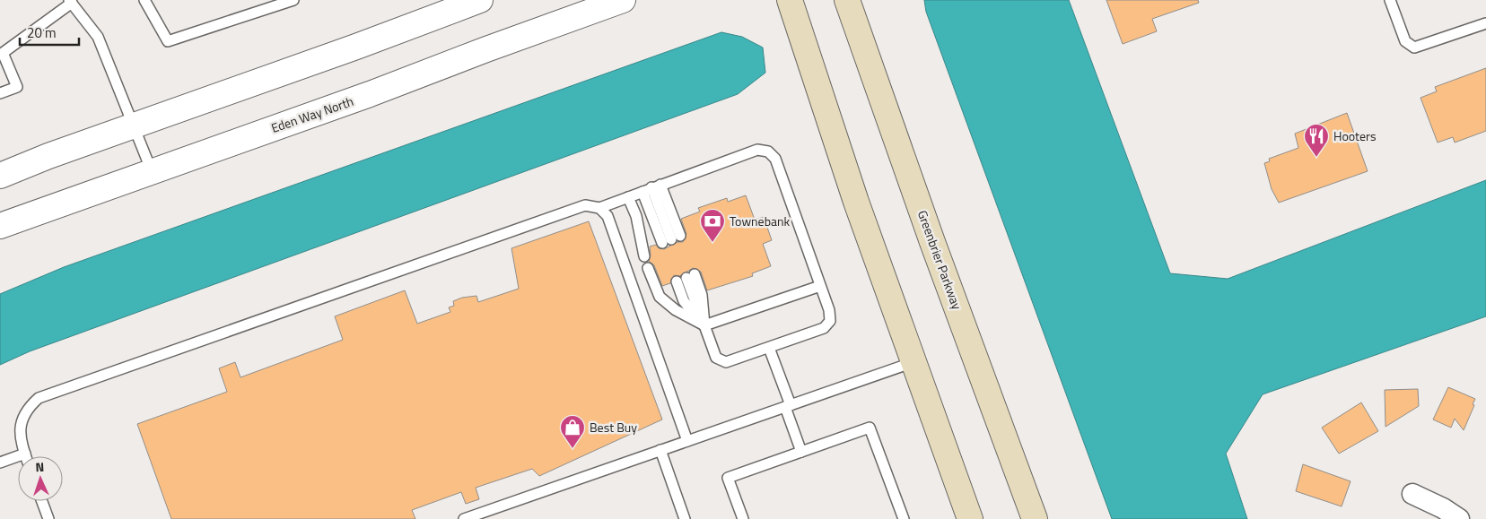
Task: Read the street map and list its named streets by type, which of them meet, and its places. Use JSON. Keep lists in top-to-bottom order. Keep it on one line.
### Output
{"streets":{"main road":["Greenbrier Parkway"],"street":["Eden Way North"]},"places":{"restaurant":["Hooters"],"bank":["Townebank"],"shop":["Best Buy"]},"scale_bar":"20 m","north":"top"}
